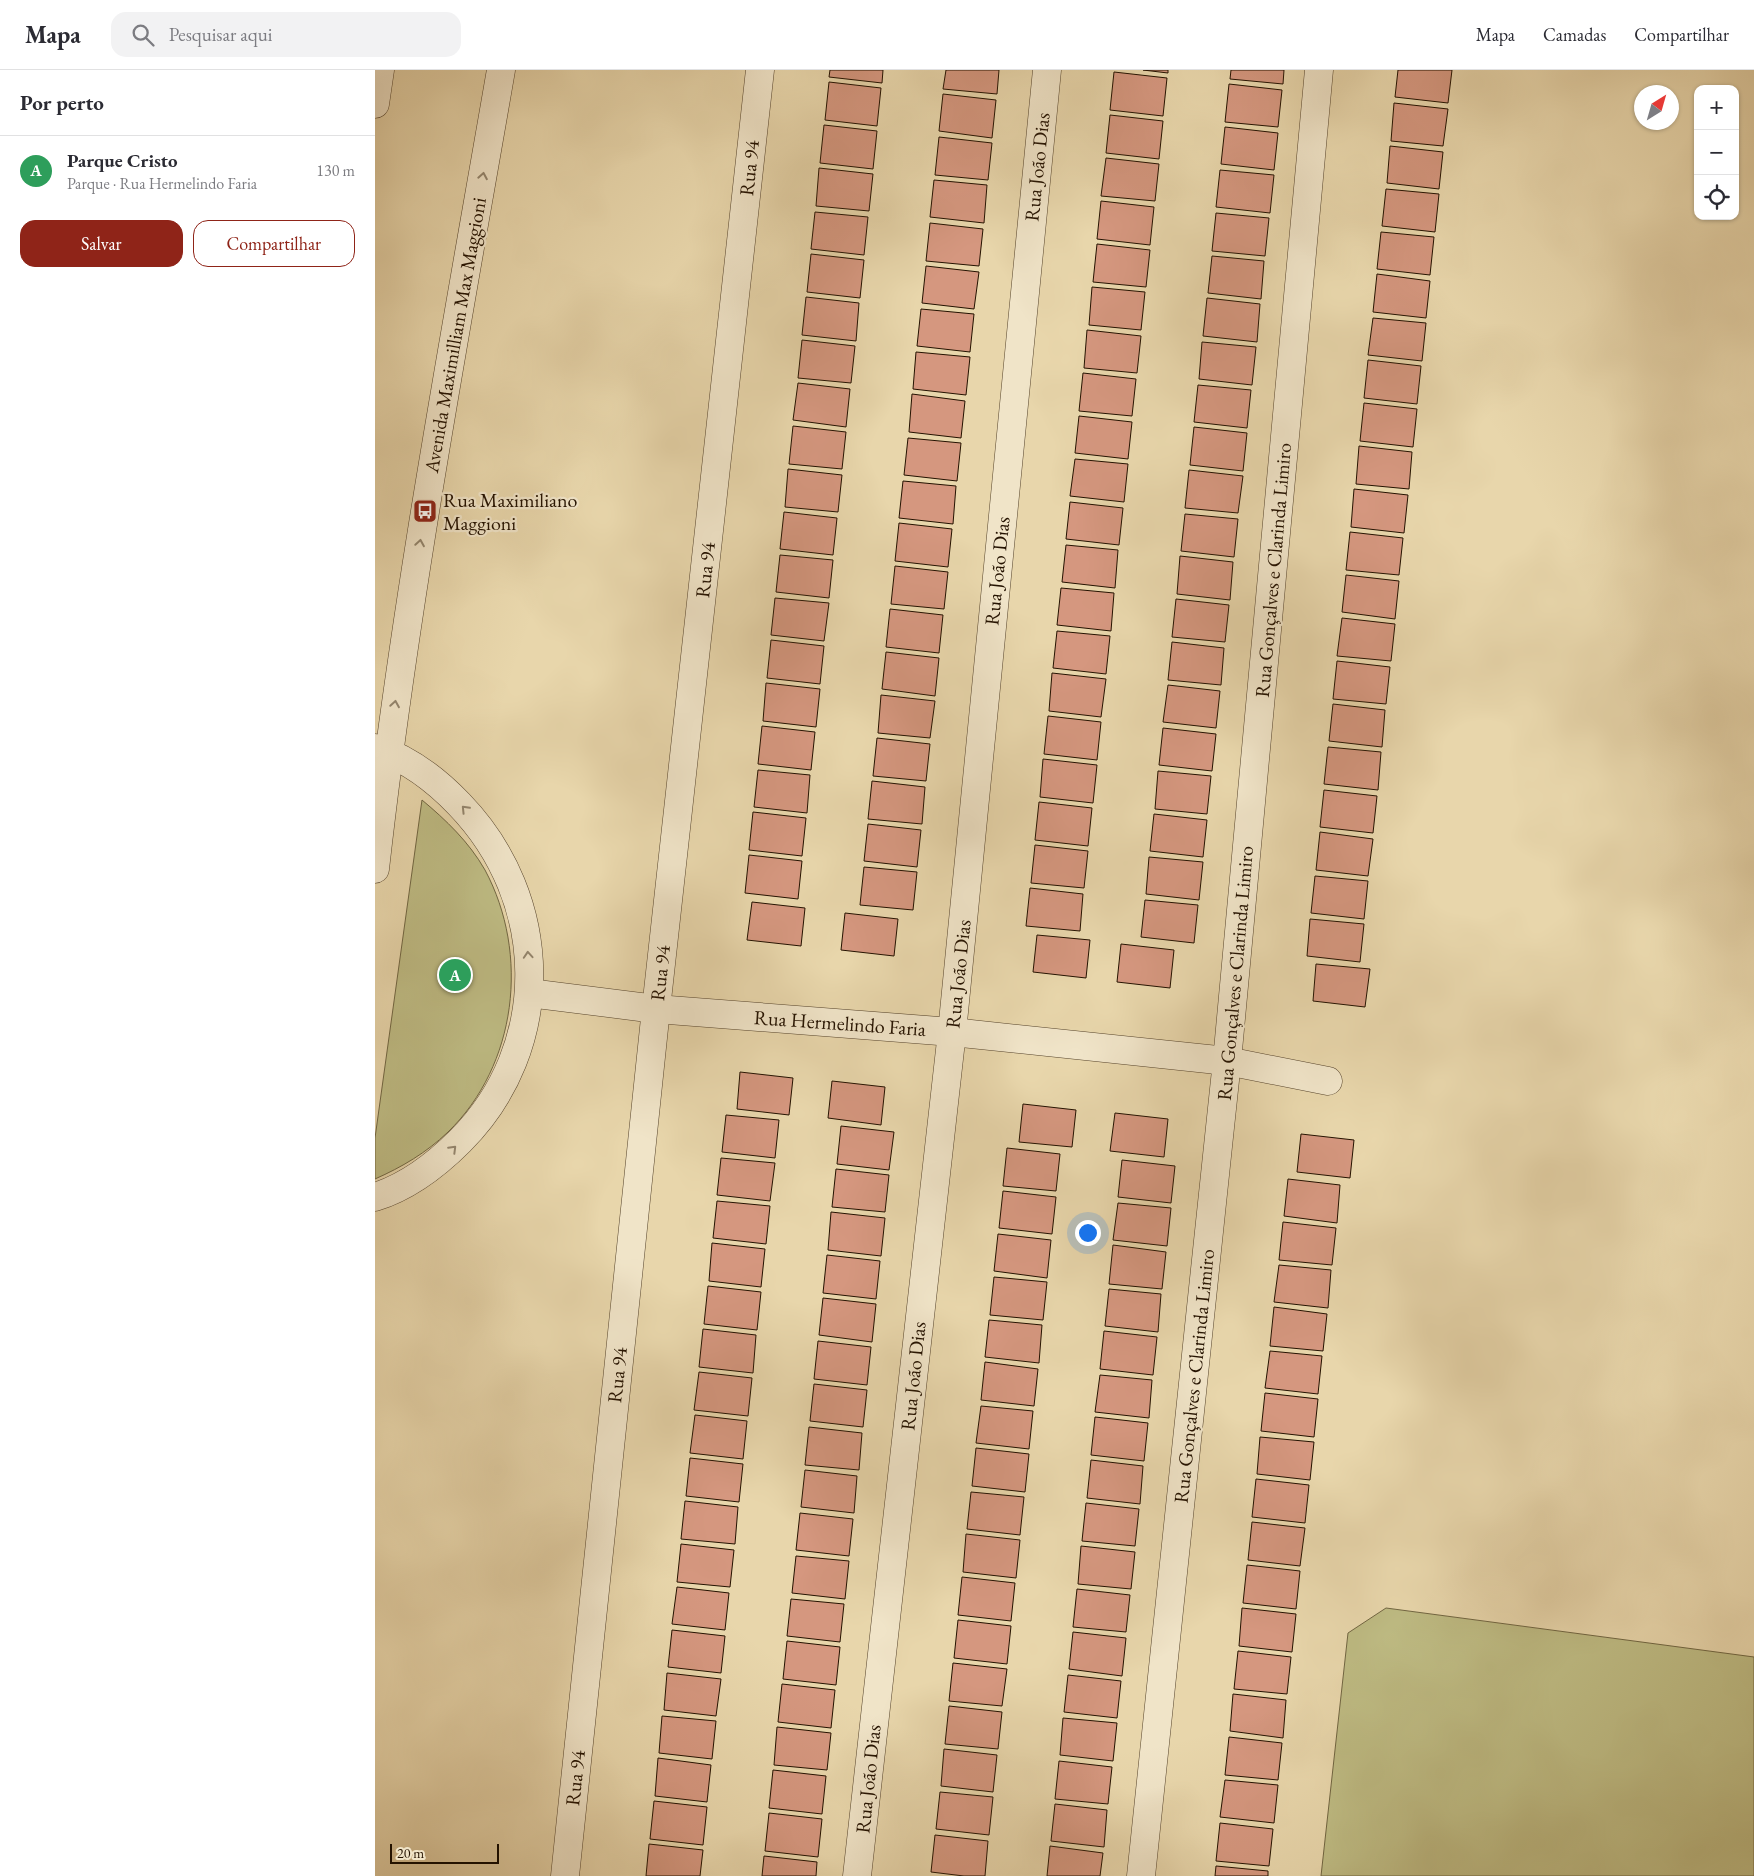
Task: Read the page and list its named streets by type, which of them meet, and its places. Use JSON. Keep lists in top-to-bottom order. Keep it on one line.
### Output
{"streets":{"street":["Rua João Dias","Rua 94","Avenida Maximilliam Max Maggioni","Rua Gonçalves e Clarinda Limiro","Rua Hermelindo Faria"]},"crossings":[["Rua João Dias","Rua Hermelindo Faria"],["Rua 94","Rua Hermelindo Faria"],["Rua Gonçalves e Clarinda Limiro","Rua Hermelindo Faria"]],"one_way":["Avenida Maximilliam Max Maggioni"],"places":{"bus stop":["Rua Maximiliano Maggioni"]},"scale_bar":"20 m","north":"top right","page":{"header":"Mapa","search":"Pesquisar aqui","nav":["Mapa","Camadas","Compartilhar"],"heading":"Por perto","map_buttons":["+","−"],"list":[{"mark":"A","name":"Parque Cristo","note":"Parque · Rua Hermelindo Faria","value":"130 m"}],"buttons":["Salvar","Compartilhar"],"pins":"A","scale":"20 m"}}
